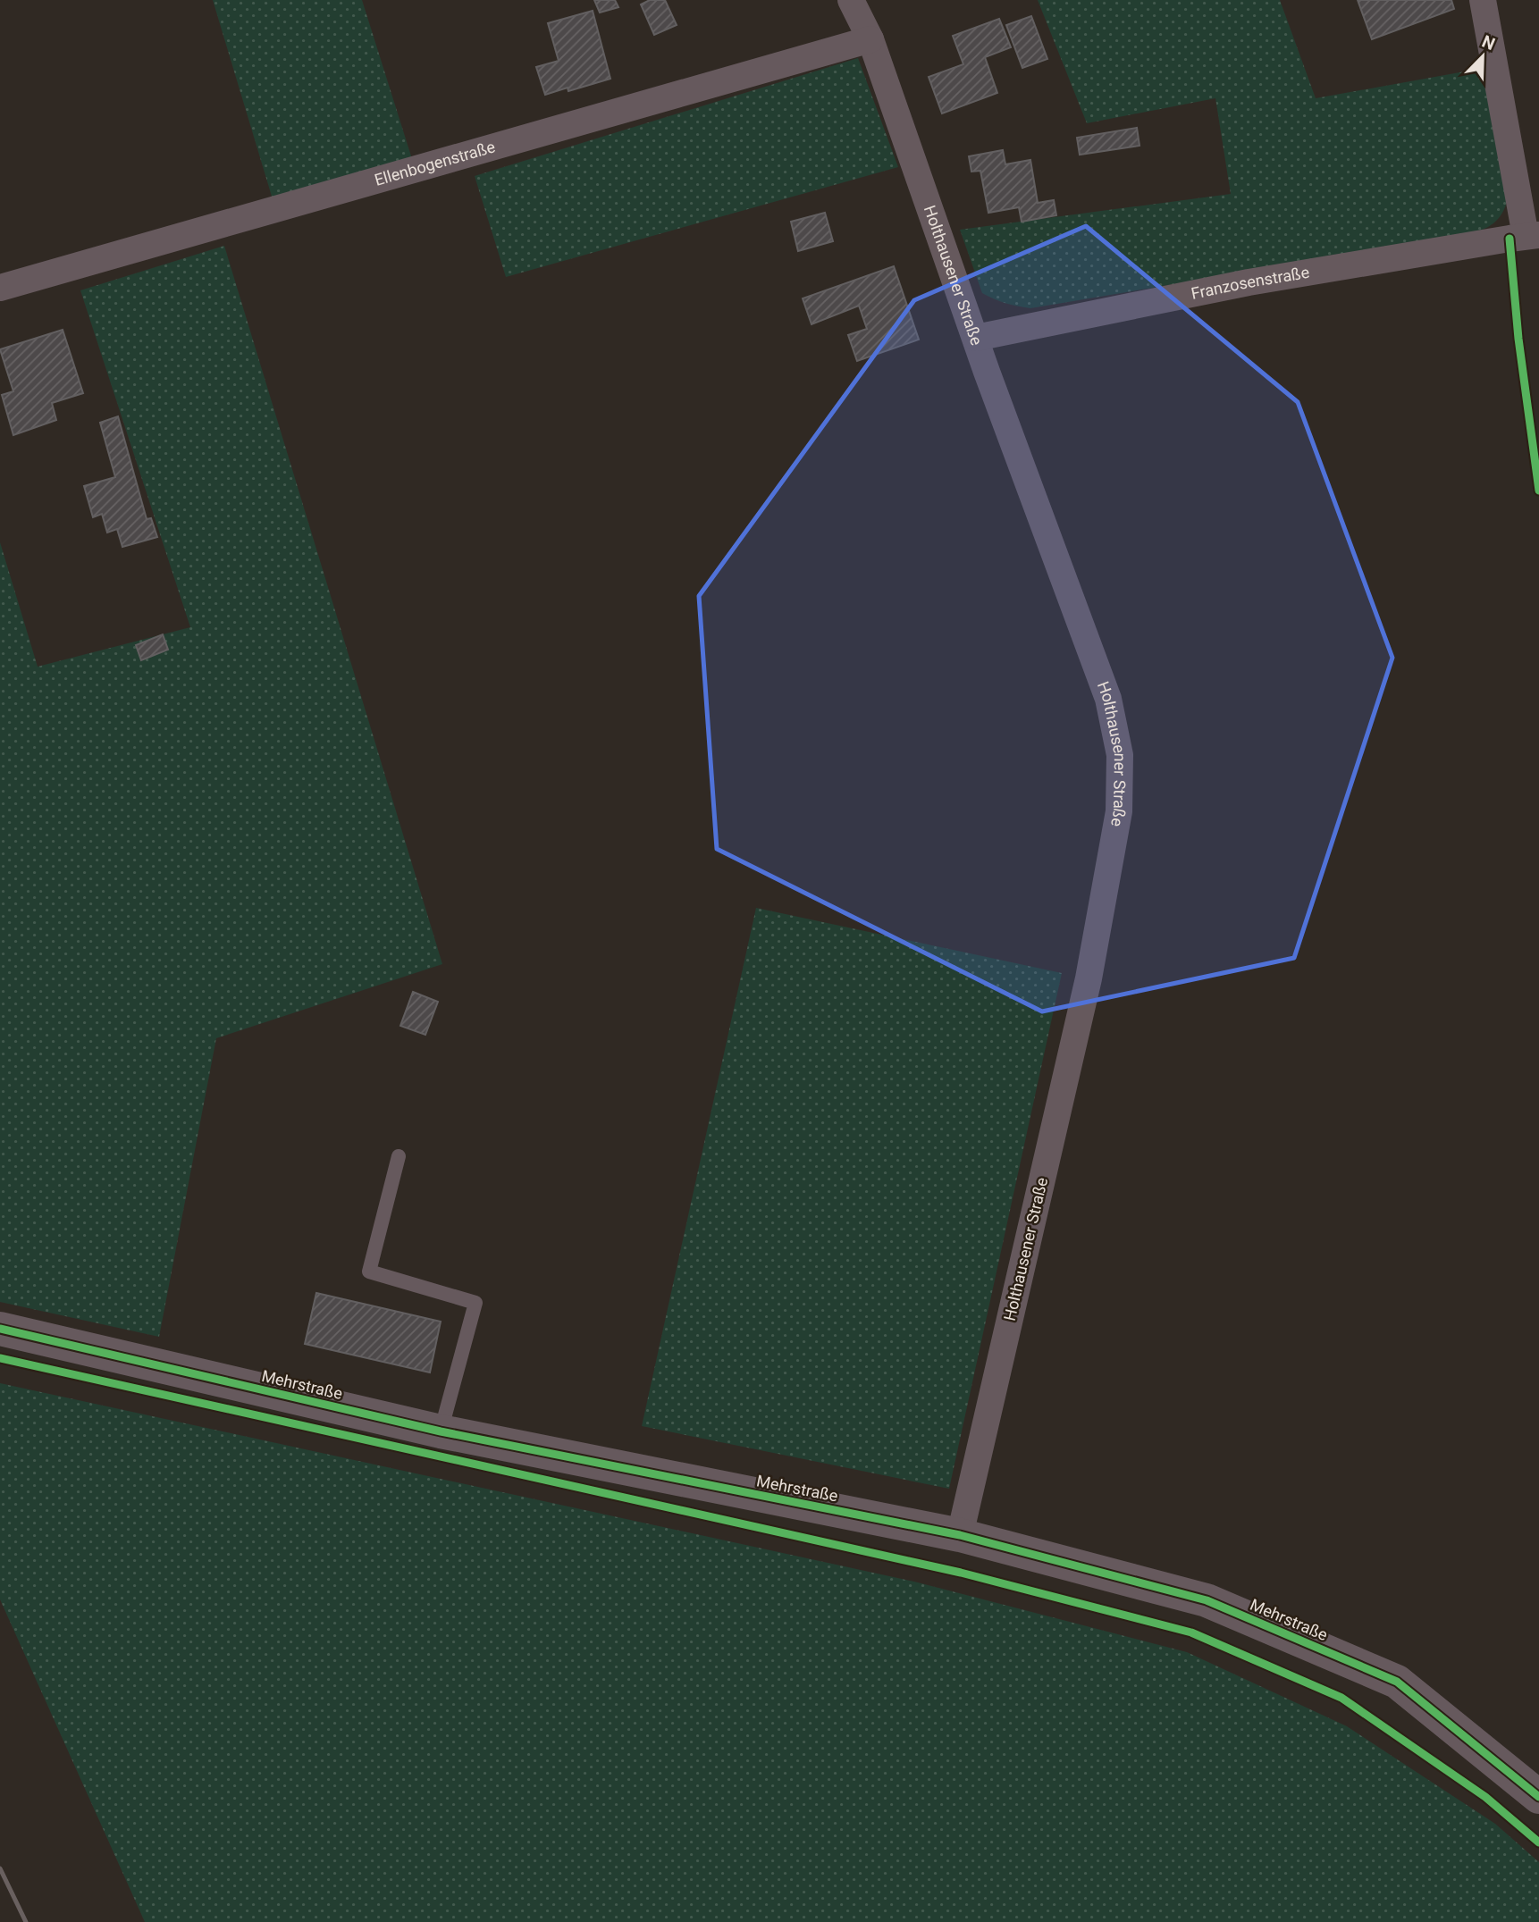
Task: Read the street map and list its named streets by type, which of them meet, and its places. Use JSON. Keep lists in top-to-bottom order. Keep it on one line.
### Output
{"streets":{"street":["Ellenbogenstraße","Holthausener Straße","Franzosenstraße","Mehrstraße"]},"crossings":[["Ellenbogenstraße","Holthausener Straße"],["Holthausener Straße","Franzosenstraße"],["Holthausener Straße","Mehrstraße"]],"north":"top right"}
